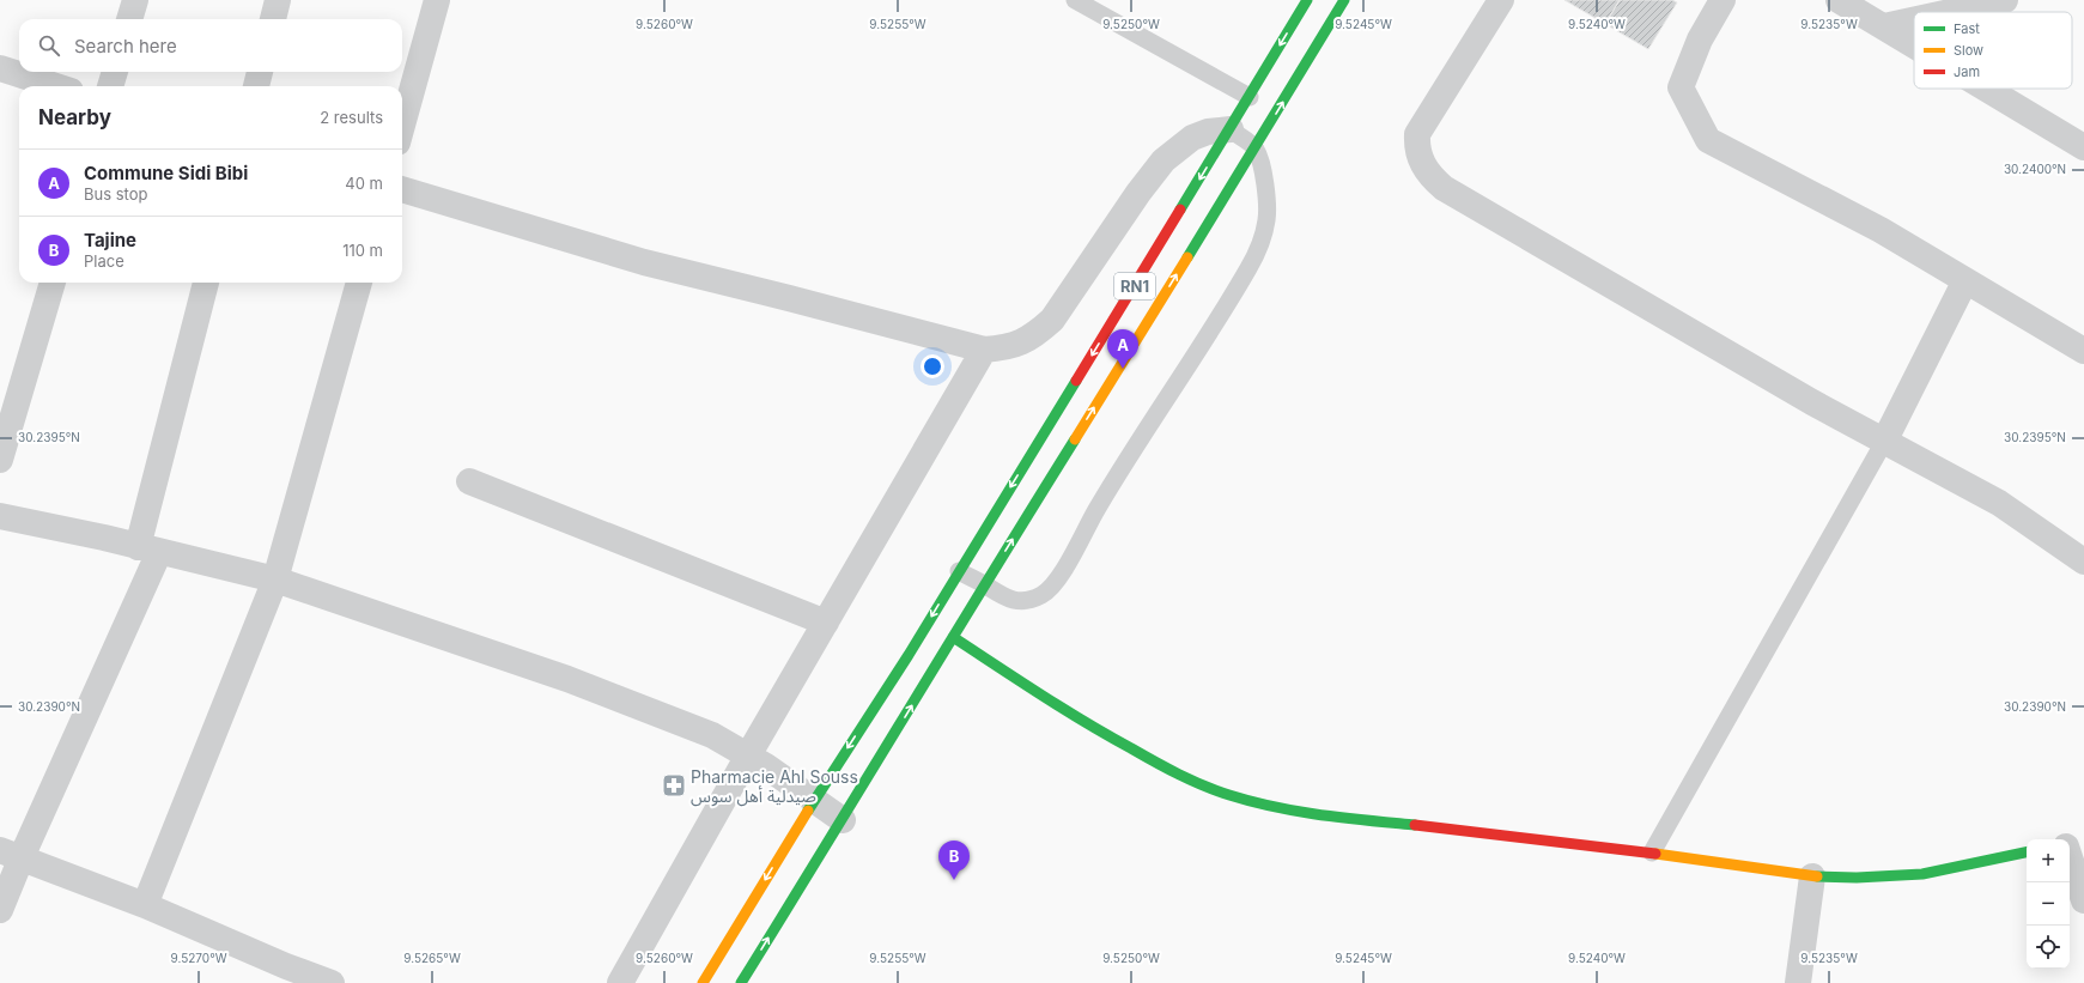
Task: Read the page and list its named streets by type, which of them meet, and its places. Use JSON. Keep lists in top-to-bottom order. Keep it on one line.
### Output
{"streets":{"main road":["RN1"]},"places":{"pharmacy":["Pharmacie Ahl Souss صيدلية أهل سوس"]},"legend":["Fast","Slow","Jam"],"page":{"search":"Search here","heading":["Nearby","2 results"],"list":[{"mark":"A","name":"Commune Sidi Bibi","note":"Bus stop","value":"40 m"},{"mark":"B","name":"Tajine","note":"Place","value":"110 m"}],"pins":["A","B"],"map_buttons":["+","−"]},"coordinates":["9.5260°W","9.5255°W","9.5250°W","9.5245°W","9.5240°W","9.5235°W","30.2400°N","30.2395°N","30.2390°N","9.5270°W","9.5265°W"]}
